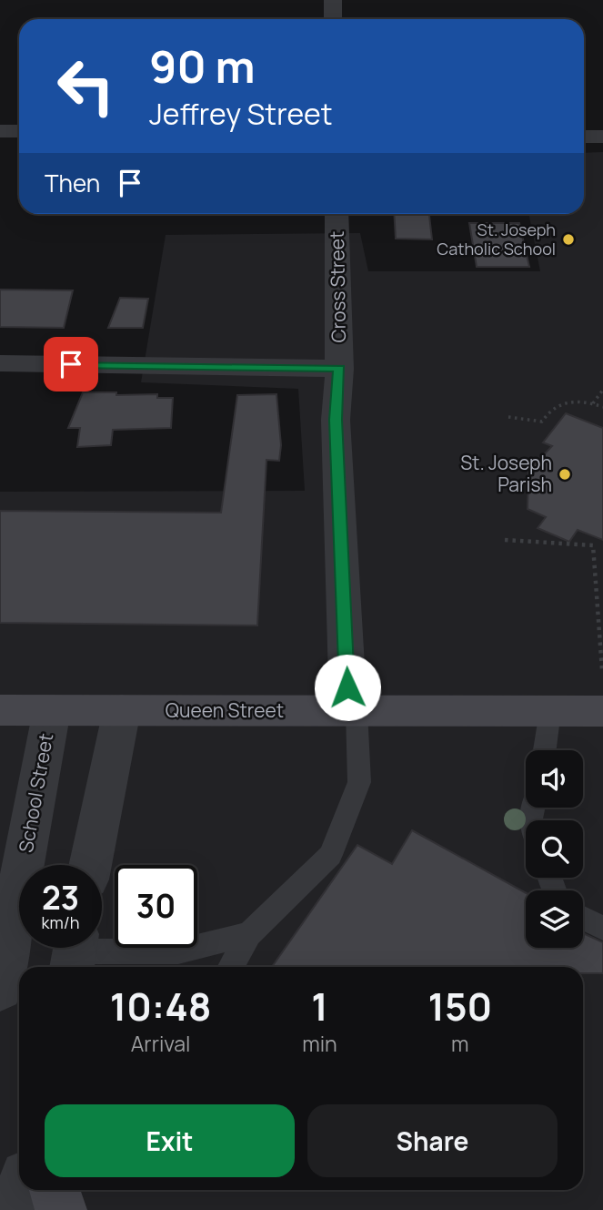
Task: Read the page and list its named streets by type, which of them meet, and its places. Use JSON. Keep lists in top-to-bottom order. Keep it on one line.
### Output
{"streets":{"street":["Cross Street","Queen Street","School Street"]},"crossings":[["Cross Street","Queen Street"],["Queen Street","School Street"]],"places":["St. Joseph Catholic School","St. Joseph Parish"],"page":{"turn":["90 m","Jeffrey Street"],"then":"Then","speed":"23 km/h","limit":"30","eta":["10:48","Arrival","1","min","150","m"],"buttons":["Exit","Share"]}}
